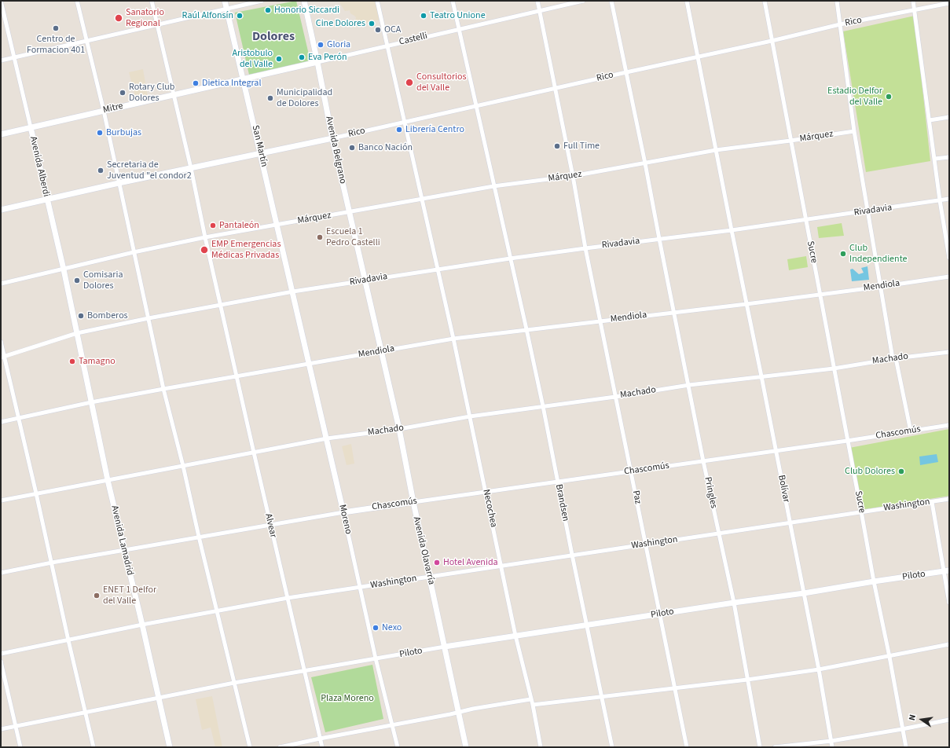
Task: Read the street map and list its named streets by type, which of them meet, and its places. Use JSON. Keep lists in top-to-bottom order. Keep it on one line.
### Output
{"streets":{"main road":["Rico","Castelli","Mitre","San Martín","Avenida Belgrano","Avenida Alberdi","Chascomús","Moreno","Avenida Lamadrid","Avenida Olavarría","Piloto"],"street":["Márquez","Rivadavia","Sucre","Mendiola","Machado","Bolívar","Pringles","Paz","Brandsen","Washington","Necochea","Alvear"]},"crossings":[["Rico","San Martín"],["Rico","Avenida Belgrano"],["Rico","Avenida Alberdi"],["Rico","Sucre"],["Rico","Bolívar"],["Rico","Pringles"],["Rico","Paz"],["Rico","Brandsen"],["Rico","Necochea"],["Rico","Alvear"],["Castelli","Mitre"],["Castelli","San Martín"],["Castelli","Avenida Belgrano"],["Castelli","Paz"],["Castelli","Brandsen"],["Castelli","Necochea"],["Mitre","San Martín"],["Mitre","Avenida Alberdi"],["Mitre","Alvear"],["Márquez","San Martín"],["Márquez","Avenida Belgrano"],["Márquez","Avenida Alberdi"],["Márquez","Sucre"],["Márquez","Bolívar"],["Márquez","Pringles"],["Márquez","Paz"],["Márquez","Brandsen"],["Márquez","Necochea"],["Márquez","Alvear"],["San Martín","Rivadavia"],["San Martín","Moreno"],["Avenida Belgrano","Rivadavia"],["Avenida Belgrano","Avenida Olavarría"],["Avenida Alberdi","Rivadavia"],["Avenida Alberdi","Avenida Lamadrid"],["Rivadavia","Sucre"],["Rivadavia","Bolívar"],["Rivadavia","Pringles"],["Rivadavia","Paz"],["Rivadavia","Brandsen"],["Rivadavia","Necochea"],["Rivadavia","Moreno"],["Rivadavia","Alvear"],["Rivadavia","Avenida Lamadrid"],["Rivadavia","Avenida Olavarría"],["Sucre","Mendiola"],["Sucre","Machado"],["Sucre","Chascomús"],["Sucre","Washington"],["Sucre","Piloto"],["Mendiola","Bolívar"],["Mendiola","Pringles"],["Mendiola","Paz"],["Mendiola","Brandsen"],["Mendiola","Necochea"],["Mendiola","Moreno"],["Mendiola","Alvear"],["Mendiola","Avenida Lamadrid"],["Mendiola","Avenida Olavarría"],["Machado","Bolívar"],["Machado","Pringles"],["Machado","Paz"],["Machado","Brandsen"],["Machado","Necochea"],["Machado","Moreno"],["Machado","Alvear"],["Machado","Avenida Lamadrid"],["Machado","Avenida Olavarría"],["Chascomús","Bolívar"],["Chascomús","Pringles"],["Chascomús","Paz"],["Chascomús","Brandsen"],["Chascomús","Necochea"],["Chascomús","Moreno"],["Chascomús","Avenida Olavarría"],["Bolívar","Washington"],["Bolívar","Piloto"],["Pringles","Washington"],["Pringles","Piloto"],["Paz","Washington"],["Paz","Piloto"],["Brandsen","Washington"],["Brandsen","Piloto"],["Washington","Necochea"],["Washington","Moreno"],["Washington","Alvear"],["Washington","Avenida Lamadrid"],["Washington","Avenida Olavarría"],["Necochea","Piloto"],["Moreno","Piloto"],["Alvear","Piloto"],["Avenida Lamadrid","Piloto"],["Avenida Olavarría","Piloto"]],"districts":["Dolores"],"parks":["Plaza Moreno"],"places":["Honorio Siccardi","Raúl Alfonsín","Teatro Unione","Sanatorio Regional","Cine Dolores","Centro de Formacion 401","OCA","Gloria","Eva Perón","Aristobulo del Valle","Consultorios del Valle","Dietica Integral","Rotary Club Dolores","Estadio Delfor del Valle","Municipalidad de Dolores","Librería Centro","Burbujas","Full Time","Banco Nación","Secretaria de Juventud \"el condor2","Pantaleón","Escuela 1 Pedro Castelli","EMP Emergencias Médicas Privadas","Club Independiente","Comisaria Dolores","Bomberos","Tamagno","Club Dolores","Hotel Avenida","ENET 1 Delfor del Valle","Nexo"],"north":"left"}
